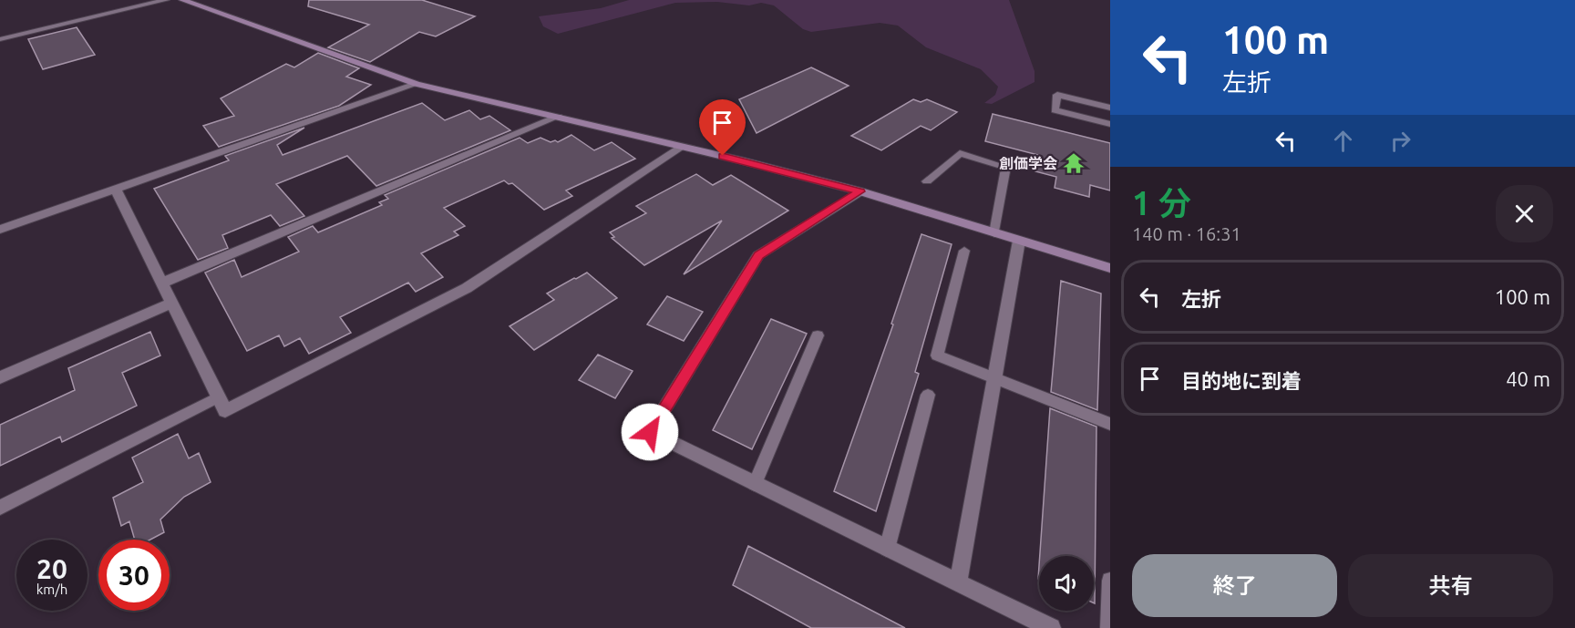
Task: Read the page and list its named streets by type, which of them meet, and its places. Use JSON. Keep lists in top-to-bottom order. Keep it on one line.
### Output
{"places":{"temple":["創価学会"]},"page":{"turn":["100 m","左折"],"heading":["1 分","140 m · 16:31"],"list":[{"name":"左折","value":"100 m"},{"name":"目的地に到着","value":"40 m"}],"speed":"20 km/h","limit":"30","buttons":["終了","共有"]}}
